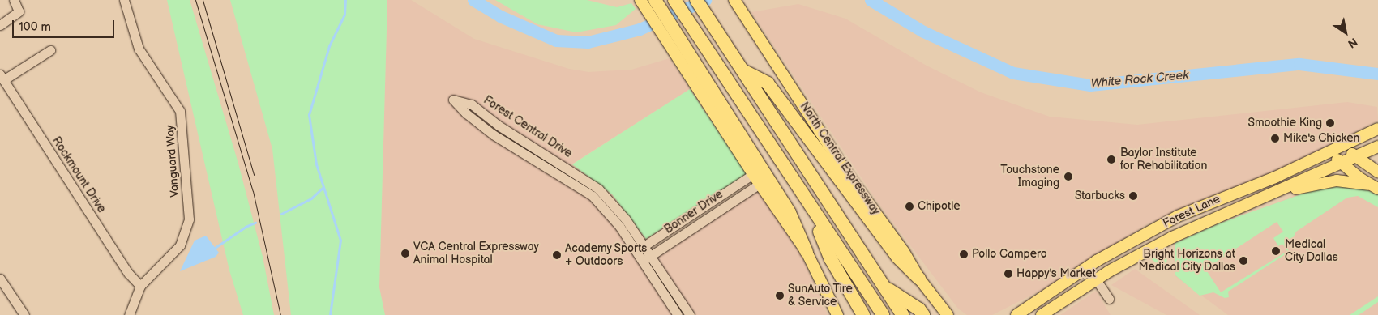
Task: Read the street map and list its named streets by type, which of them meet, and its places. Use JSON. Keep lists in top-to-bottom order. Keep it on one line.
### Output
{"streets":{"main road":["North Central Expressway","Forest Lane"],"street":["Forest Central Drive","Vanguard Way","Rockmount Drive","Bonner Drive"]},"crossings":[["Forest Central Drive","Bonner Drive"],["Vanguard Way","Rockmount Drive"]],"water":["White Rock Creek"],"places":["Smoothie King","Mike's Chicken","Baylor Institute for Rehabilitation","Touchstone Imaging","Starbucks","Chipotle","Medical City Dallas","VCA Central Expressway Animal Hospital","Pollo Campero","Academy Sports + Outdoors","Bright Horizons at Medical City Dallas","Happy's Market","SunAuto Tire & Service"],"scale_bar":"100 m","north":"bottom right"}
